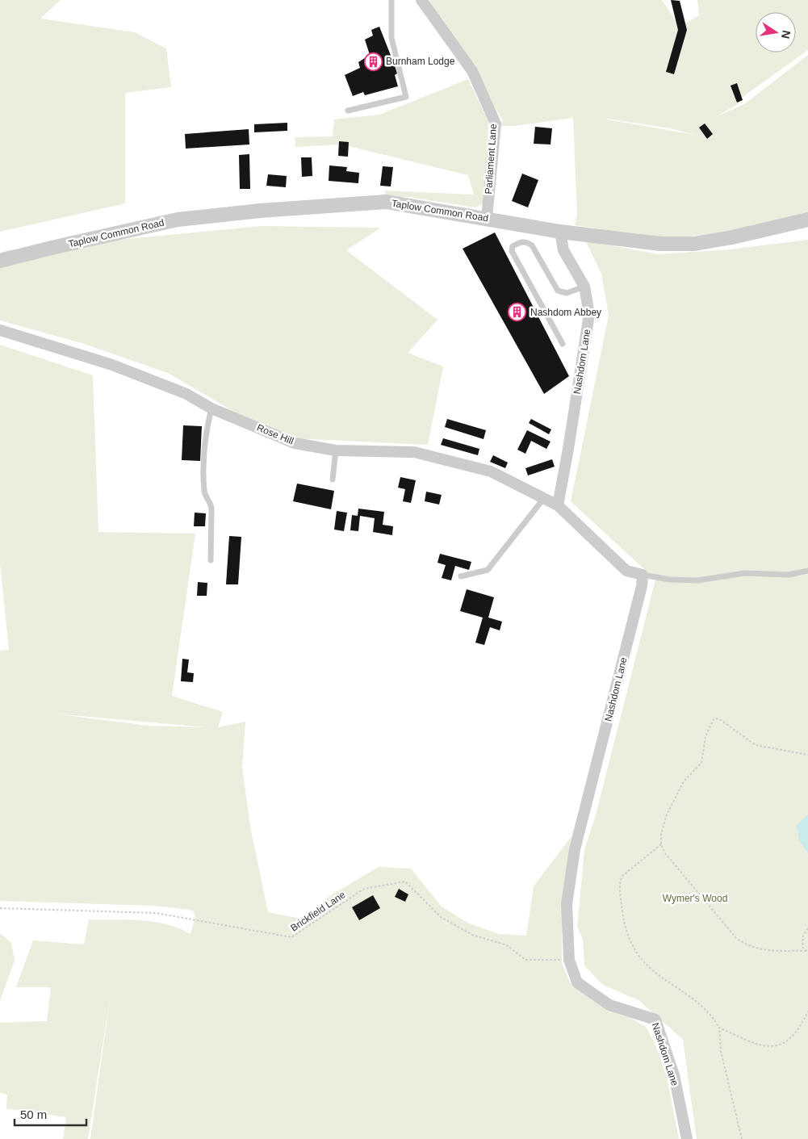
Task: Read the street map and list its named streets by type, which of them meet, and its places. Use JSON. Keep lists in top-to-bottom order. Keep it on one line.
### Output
{"streets":{"street":["Parliament Lane","Taplow Common Road","Nashdom Lane","Rose Hill"],"path":["Brickfield Lane"]},"crossings":[["Parliament Lane","Taplow Common Road"],["Taplow Common Road","Nashdom Lane"],["Nashdom Lane","Rose Hill"],["Nashdom Lane","Brickfield Lane"]],"parks":["Wymer's Wood"],"places":{"building":["Burnham Lodge","Nashdom Abbey"]},"scale_bar":"50 m","north":"right"}
